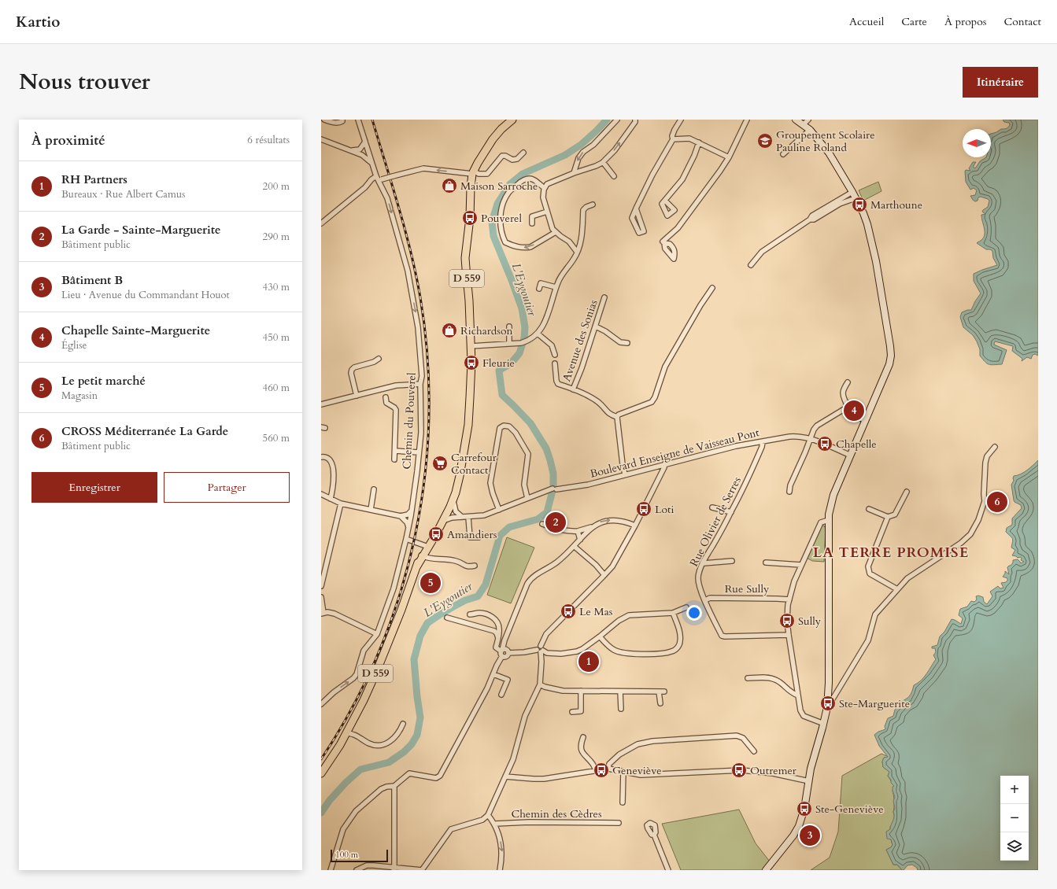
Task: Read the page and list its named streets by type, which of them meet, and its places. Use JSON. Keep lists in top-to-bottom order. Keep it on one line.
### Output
{"streets":{"main road":["D 559"],"street":["Avenue des Sonias","Chemin du Pouverel","Boulevard Enseigne de Vaisseau Pont","Rue Olivier de Serres","Rue Sully","Chemin des Cèdres"]},"crossings":[["D 559","Boulevard Enseigne de Vaisseau Pont"],["Boulevard Enseigne de Vaisseau Pont","Rue Olivier de Serres"],["Rue Olivier de Serres","Rue Sully"]],"districts":["LA TERRE PROMISE"],"water":["L'Eygoutier"],"places":{"school or university":["Groupement Scolaire Pauline Roland"],"shop":["Maison Sarroche","Richardson"],"bus stop":["Marthoune","Pouverel","Fleurie","Chapelle","Loti","Amandiers","Le Mas","Sully","Ste-Marguerite","Geneviève","Outremer","Ste-Geneviève"],"supermarket":["Carrefour Contact"]},"scale_bar":"100 m","north":"left","page":{"header":"Kartio","nav":["Accueil","Carte","À propos","Contact"],"title":"Nous trouver","buttons":["Itinéraire",["Enregistrer","Partager"]],"heading":["À proximité","6 résultats"],"list":[{"mark":"1","name":"RH Partners","note":"Bureaux · Rue Albert Camus","value":"200 m"},{"mark":"2","name":"La Garde - Sainte-Marguerite","note":"Bâtiment public","value":"290 m"},{"mark":"3","name":"Bâtiment B","note":"Lieu · Avenue du Commandant Houot","value":"430 m"},{"mark":"4","name":"Chapelle Sainte-Marguerite","note":"Église","value":"450 m"},{"mark":"5","name":"Le petit marché","note":"Magasin","value":"460 m"},{"mark":"6","name":"CROSS Méditerranée La Garde","note":"Bâtiment public","value":"560 m"}],"pins":["4","6","2","5","1","3"],"map_buttons":["+","−"],"scale":"100 m"}}
